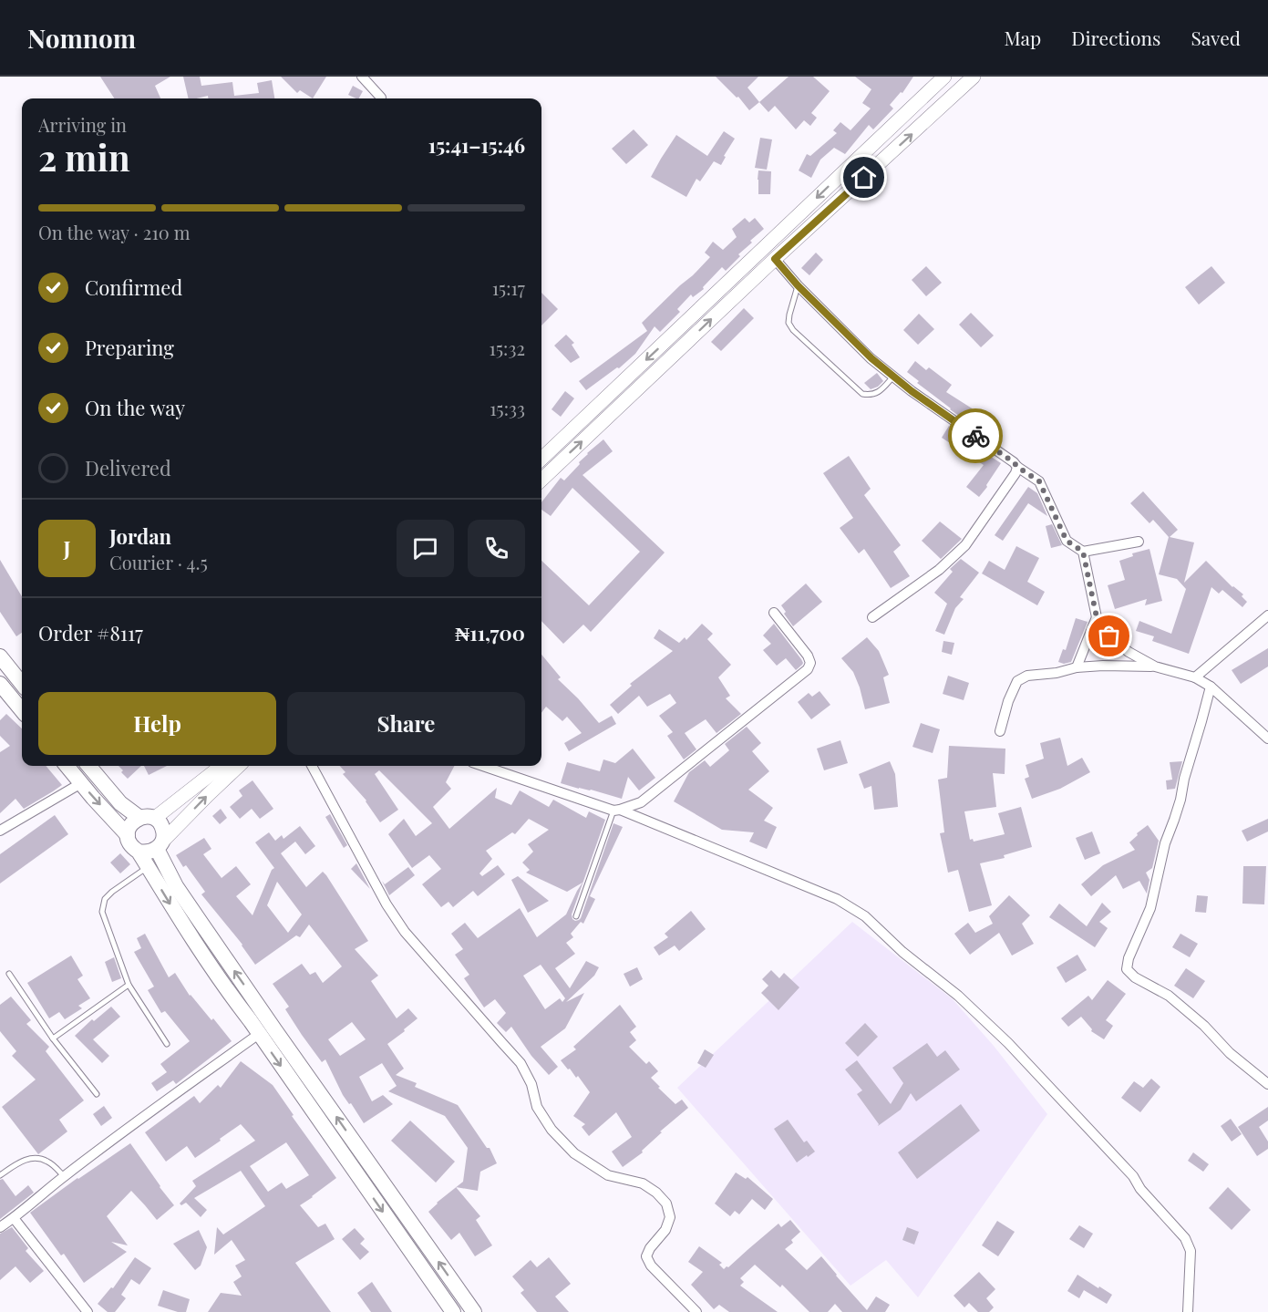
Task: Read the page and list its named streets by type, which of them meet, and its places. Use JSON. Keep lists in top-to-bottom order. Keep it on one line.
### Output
{"page":{"header":"Nomnom","nav":["Map","Directions","Saved"],"heading":["2 min","Arriving in","15:41–15:46"],"panel":["Jordan","Courier · 4.5","Order #8117","₦11,700"],"bar":"On the way · 210 m","list":[["Confirmed","15:17"],["Preparing","15:32"],["On the way","15:33"],"Delivered"],"round":"J","buttons":["Help","Share"]}}
